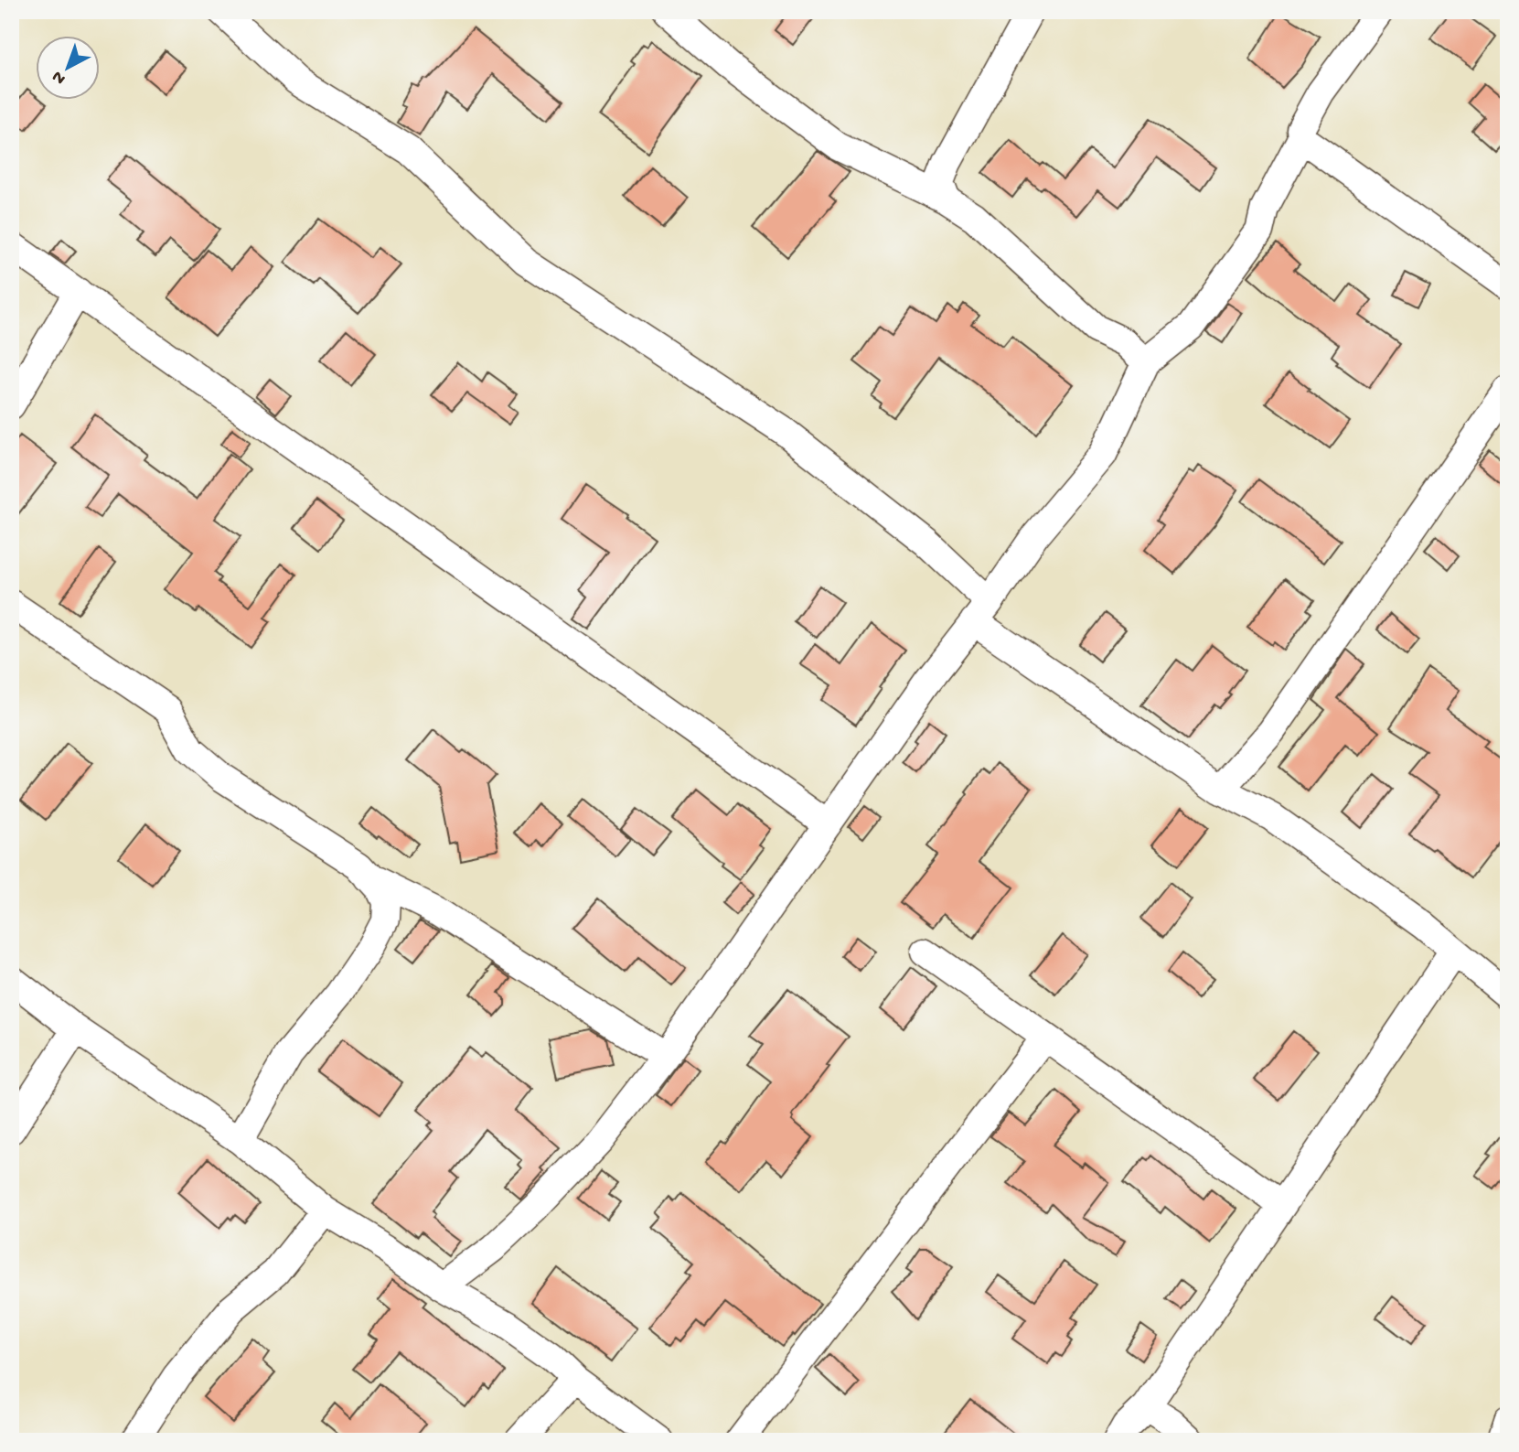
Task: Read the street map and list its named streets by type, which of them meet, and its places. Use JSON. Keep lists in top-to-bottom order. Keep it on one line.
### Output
{"north":"bottom left"}
